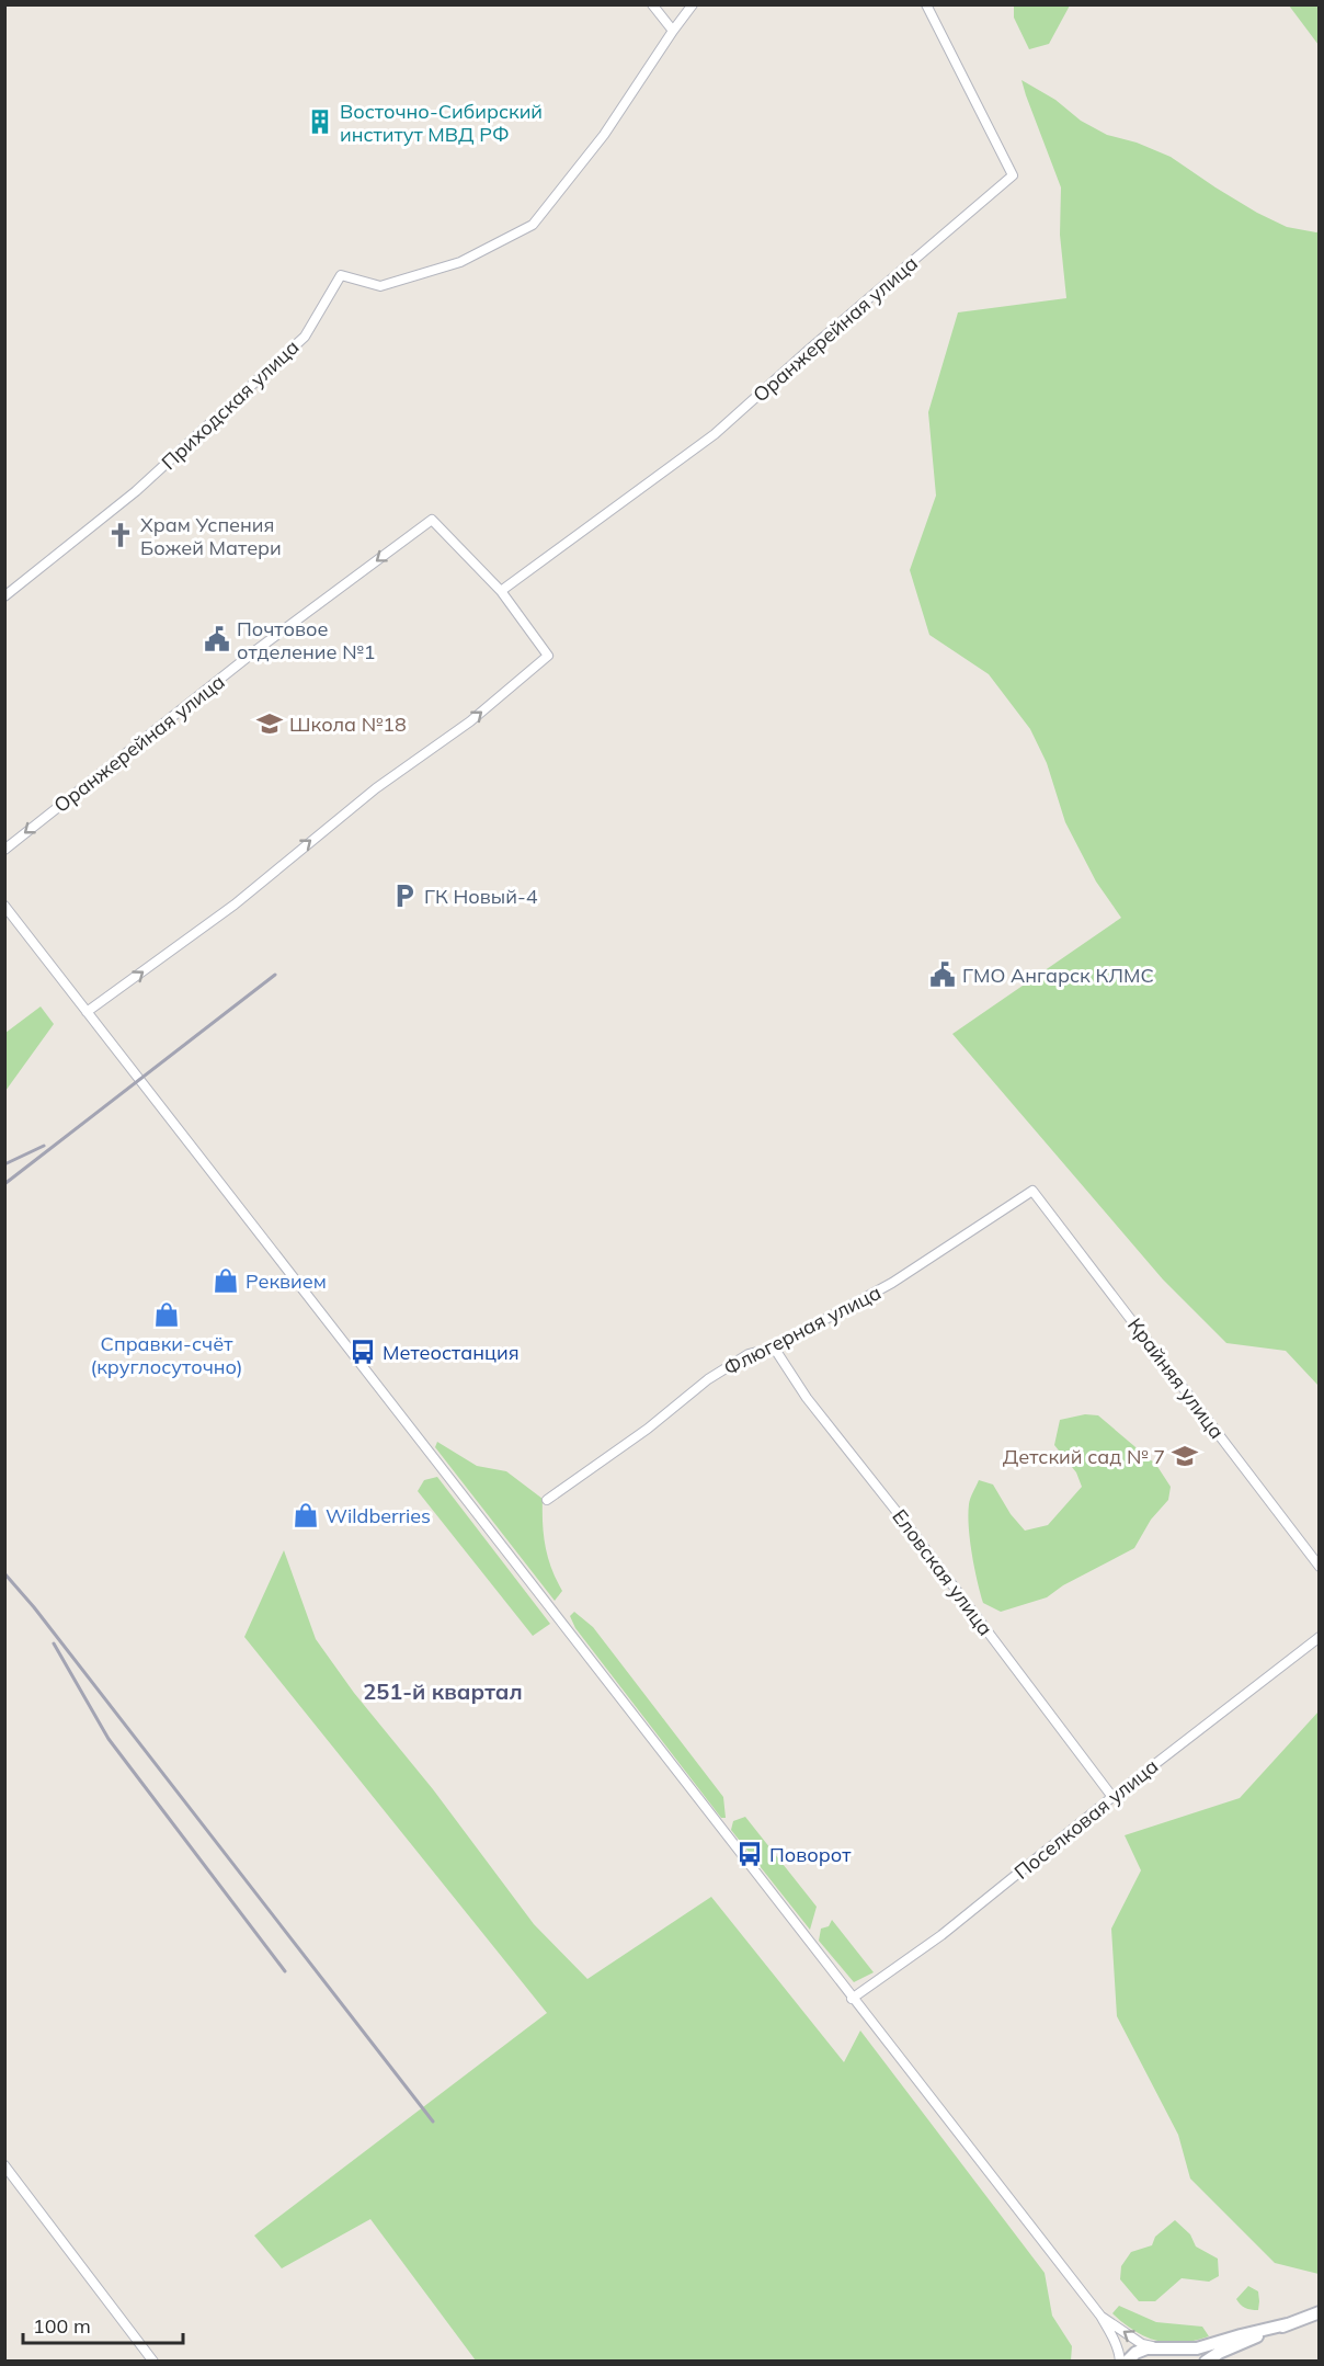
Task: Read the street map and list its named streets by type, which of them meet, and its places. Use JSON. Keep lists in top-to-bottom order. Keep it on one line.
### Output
{"streets":{"street":["Оранжерейная улица","Приходская улица","Флюгерная улица","Крайняя улица","Еловская улица","Поселковая улица"]},"crossings":[["Флюгерная улица","Крайняя улица"],["Флюгерная улица","Еловская улица"],["Еловская улица","Поселковая улица"]],"one_way":["Оранжерейная улица"],"districts":["251-й квартал"],"places":{"building":["Восточно-Сибирский институт МВД РФ"],"church":["Храм Успения Божей Матери"],"public building":["Почтовое отделение №1","ГМО Ангарск КЛМС"],"school or university":["Школа №18","Детский сад № 7"],"parking":["ГК Новый-4"],"shop":["Реквием","Справки-счёт (круглосуточно)","Wildberries"],"bus stop":["Метеостанция","Поворот"]},"scale_bar":"100 m"}
